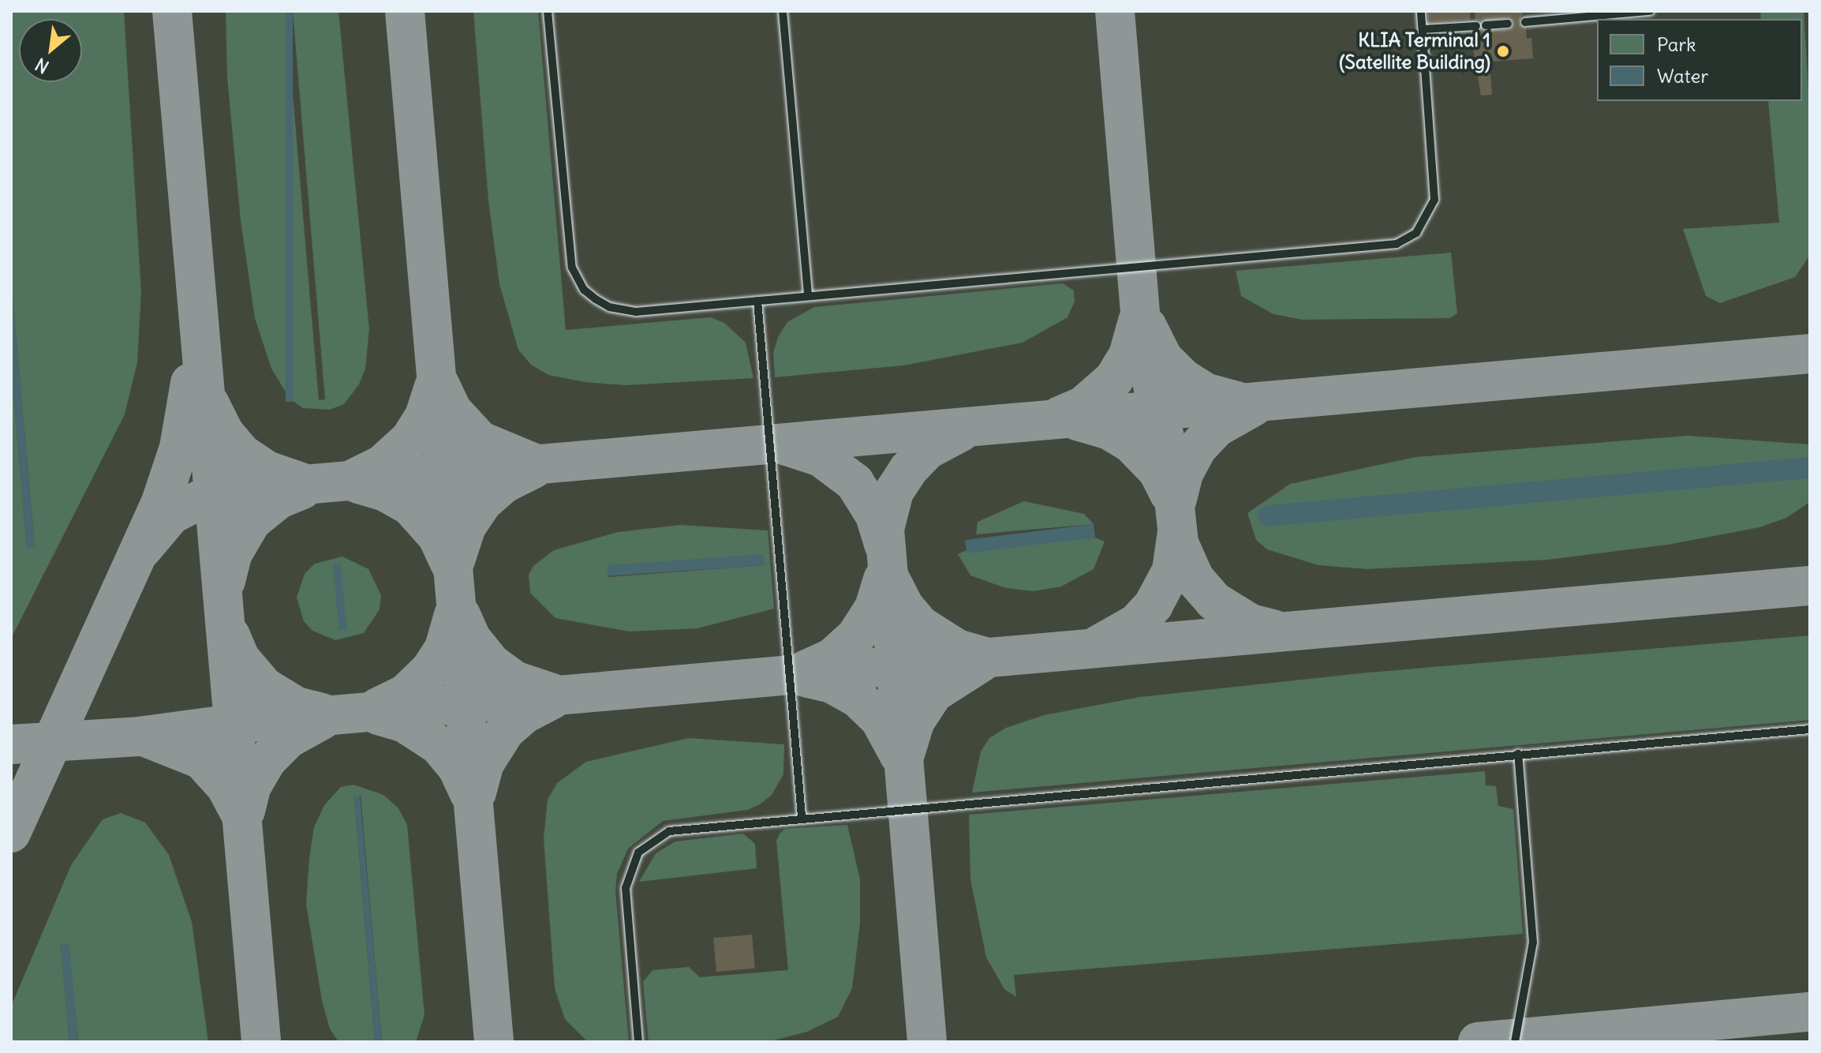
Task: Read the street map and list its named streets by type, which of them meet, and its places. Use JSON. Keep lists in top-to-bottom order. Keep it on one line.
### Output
{"places":["KLIA Terminal 1 (Satellite Building)"],"legend":["Park","Water"],"north":"bottom left"}
